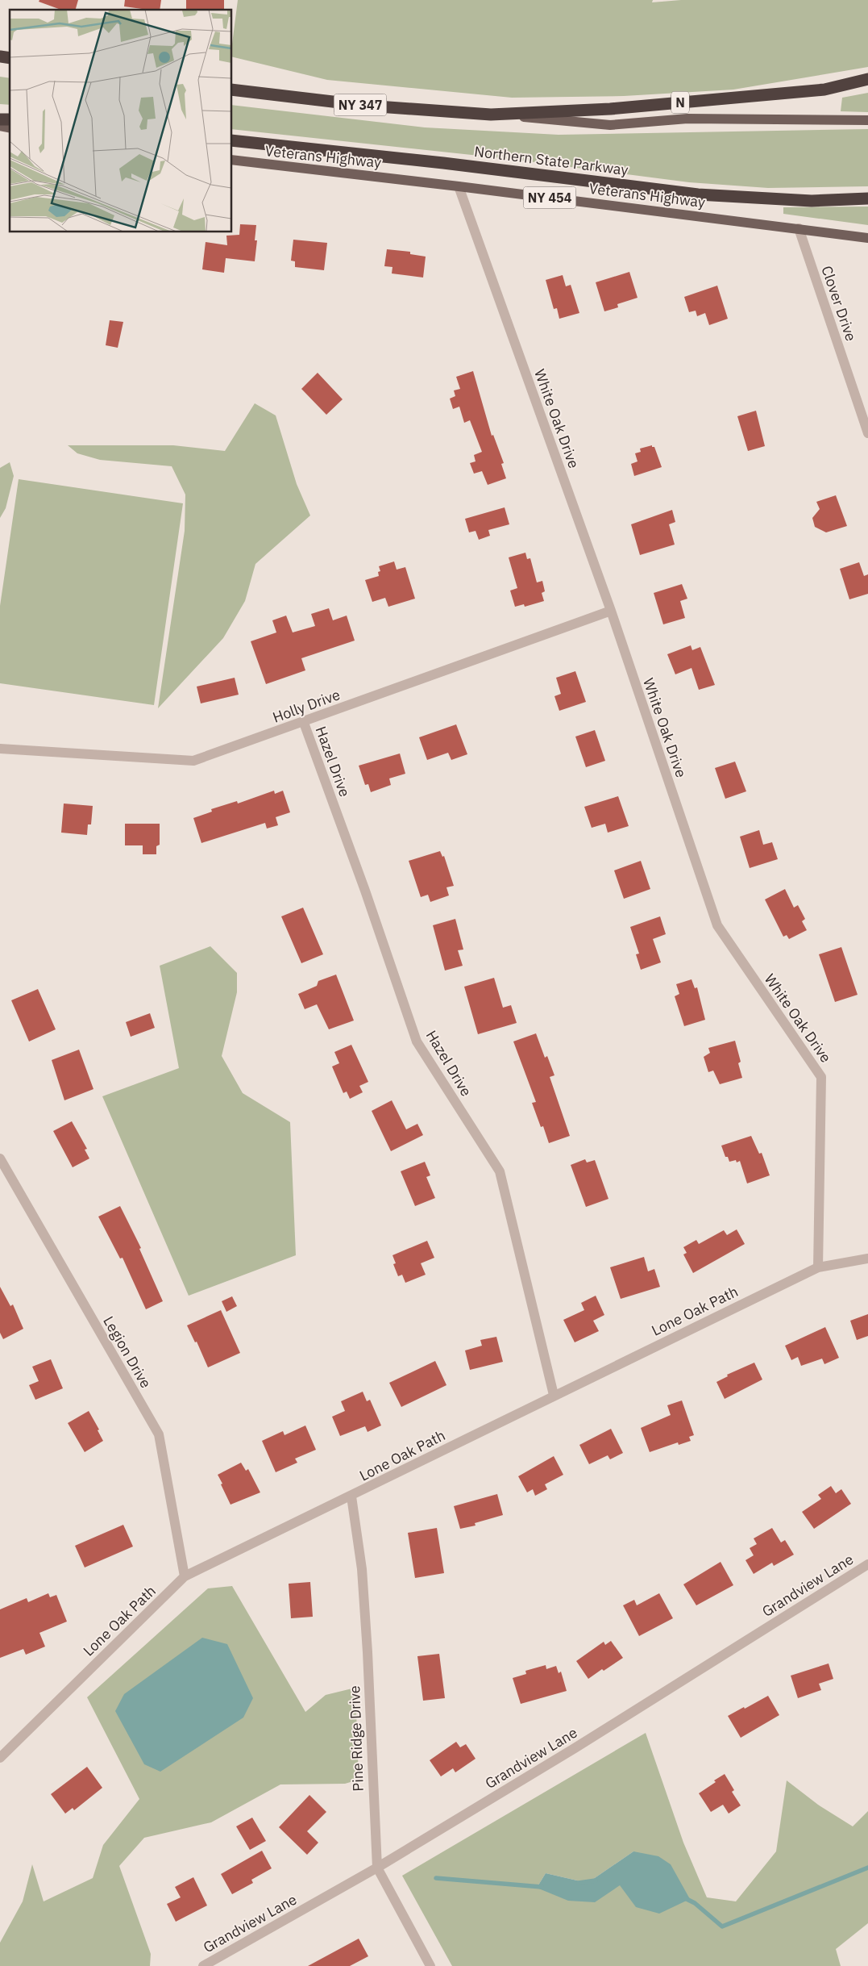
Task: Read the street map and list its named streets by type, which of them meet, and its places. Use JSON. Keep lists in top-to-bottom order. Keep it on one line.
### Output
{"streets":{"highway":["N","NY 347","Northern State Parkway"],"main road":["Veterans Highway","NY 454"],"street":["Clover Drive","White Oak Drive","Holly Drive","Hazel Drive","Lone Oak Path","Legion Drive","Grandview Lane","Pine Ridge Drive"]},"crossings":[["N","NY 347"],["Veterans Highway","Clover Drive"],["Veterans Highway","White Oak Drive"],["White Oak Drive","Holly Drive"],["White Oak Drive","Lone Oak Path"],["Holly Drive","Hazel Drive"],["Hazel Drive","Lone Oak Path"],["Lone Oak Path","Legion Drive"],["Lone Oak Path","Pine Ridge Drive"],["Grandview Lane","Pine Ridge Drive"]]}
